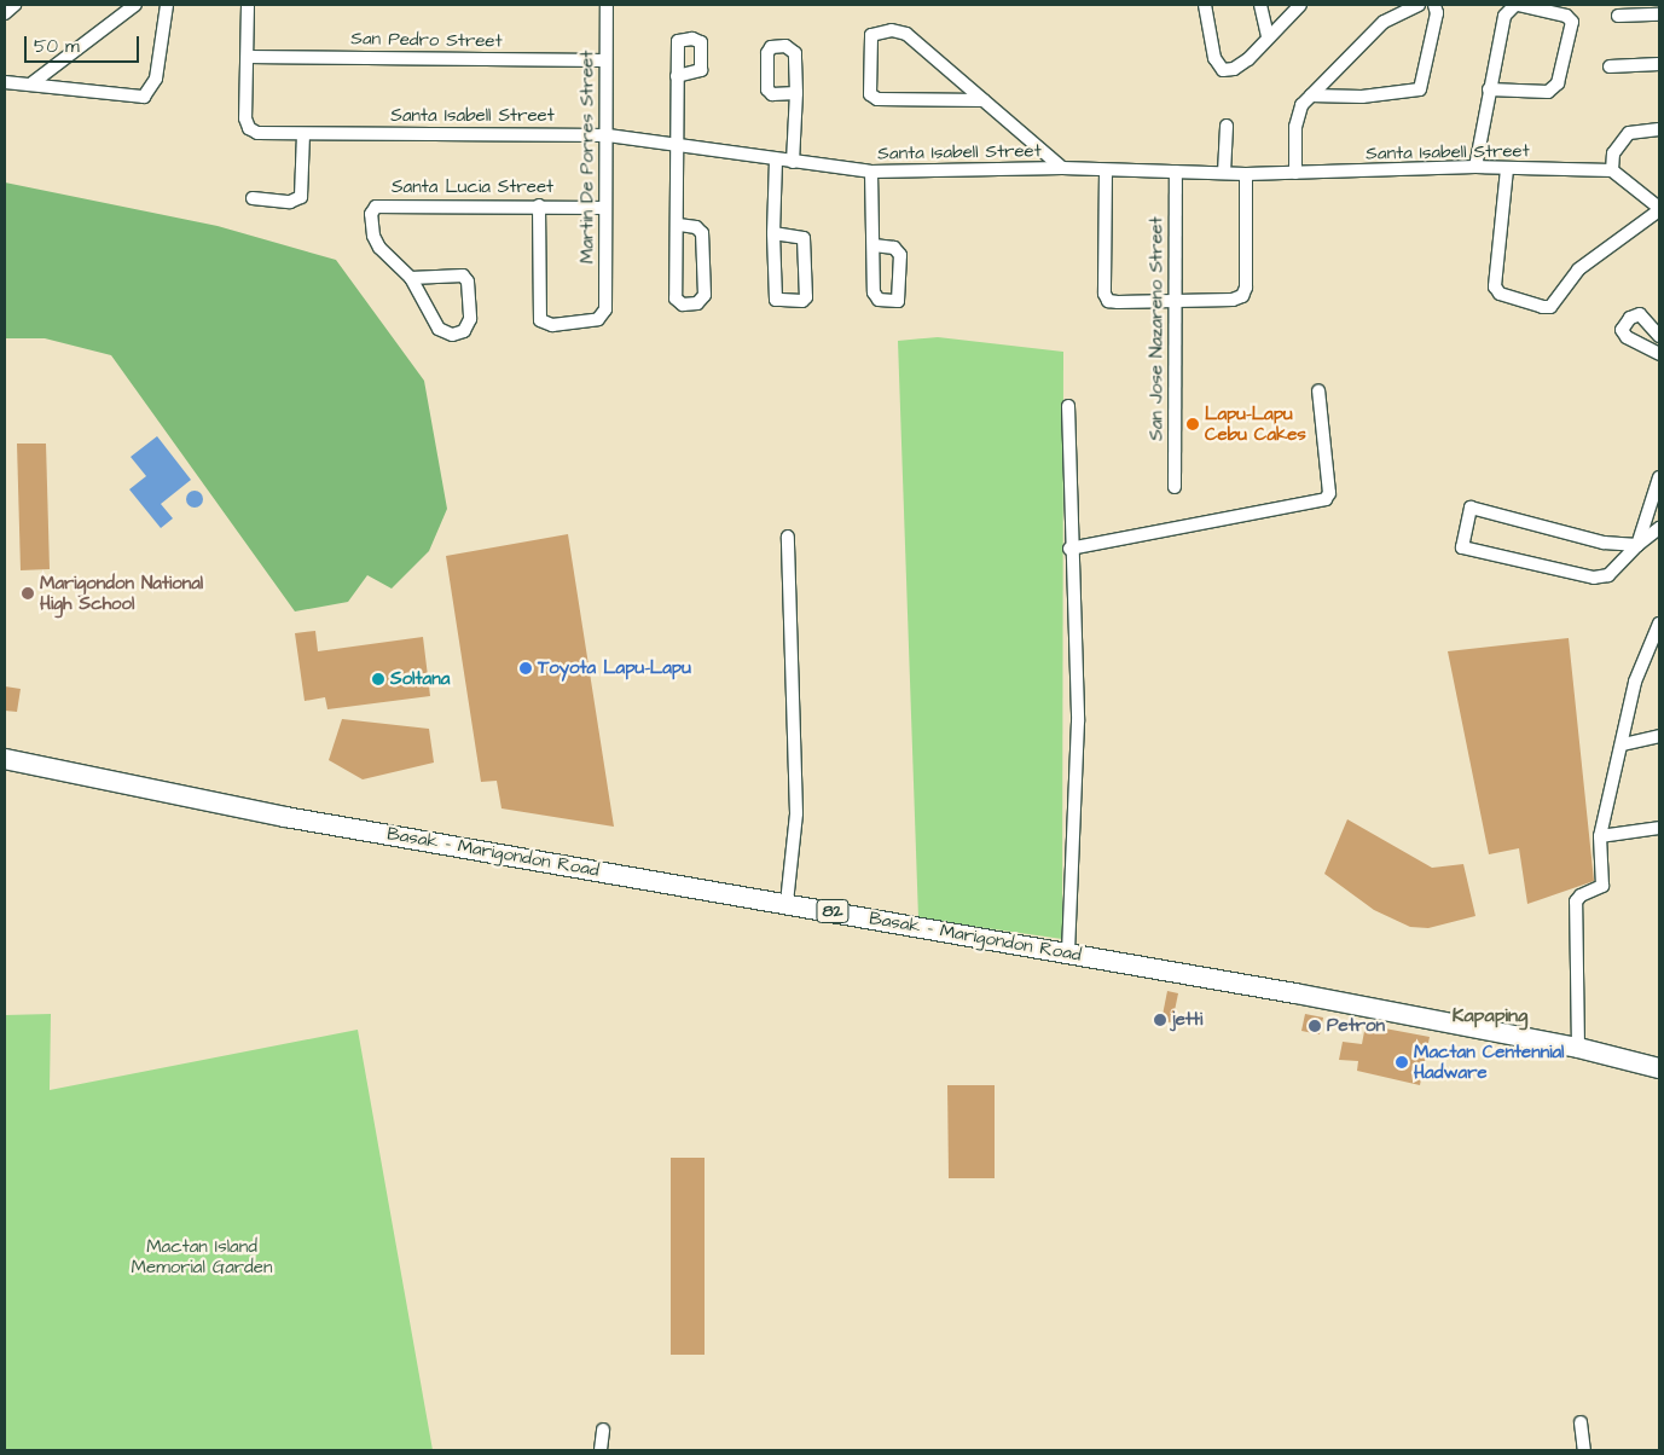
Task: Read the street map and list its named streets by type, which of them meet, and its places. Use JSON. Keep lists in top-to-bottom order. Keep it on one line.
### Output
{"streets":{"main road":["Basak - Marigondon Road","82"],"street":["San Pedro Street","Santa Isabell Street","Martin De Porres Street","Santa Lucia Street","San Jose Nazareno Street"]},"crossings":[["San Pedro Street","Santa Isabell Street"],["San Pedro Street","Martin De Porres Street"],["Santa Isabell Street","Martin De Porres Street"],["Santa Isabell Street","San Jose Nazareno Street"],["Martin De Porres Street","Santa Lucia Street"]],"districts":["Kapaping"],"parks":["Mactan Island Memorial Garden"],"places":["Lapu-Lapu Cebu Cakes","Marigondon National High School","Toyota Lapu-Lapu","Soltana","jetti","Petron","Mactan Centennial Hadware"],"scale_bar":"50 m"}
